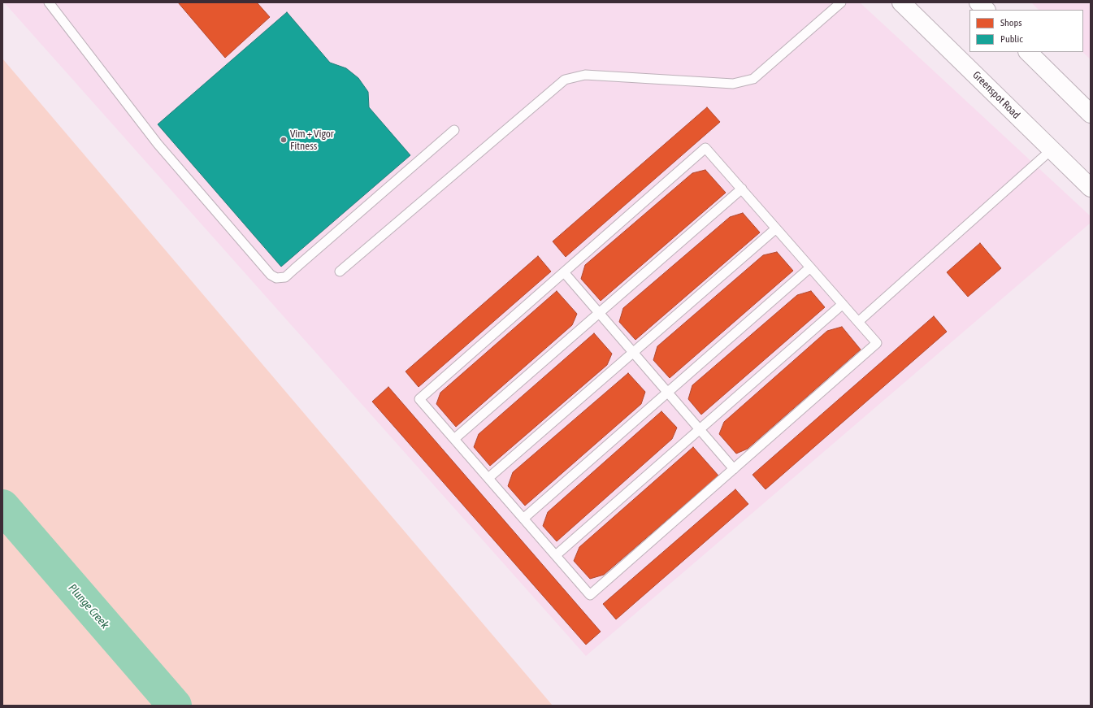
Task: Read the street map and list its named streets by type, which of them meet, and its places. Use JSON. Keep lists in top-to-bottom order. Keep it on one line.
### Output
{"streets":{"main road":["Greenspot Road"]},"water":["Plunge Creek"],"places":["Vim + Vigor Fitness"],"legend":["Shops","Public"]}
